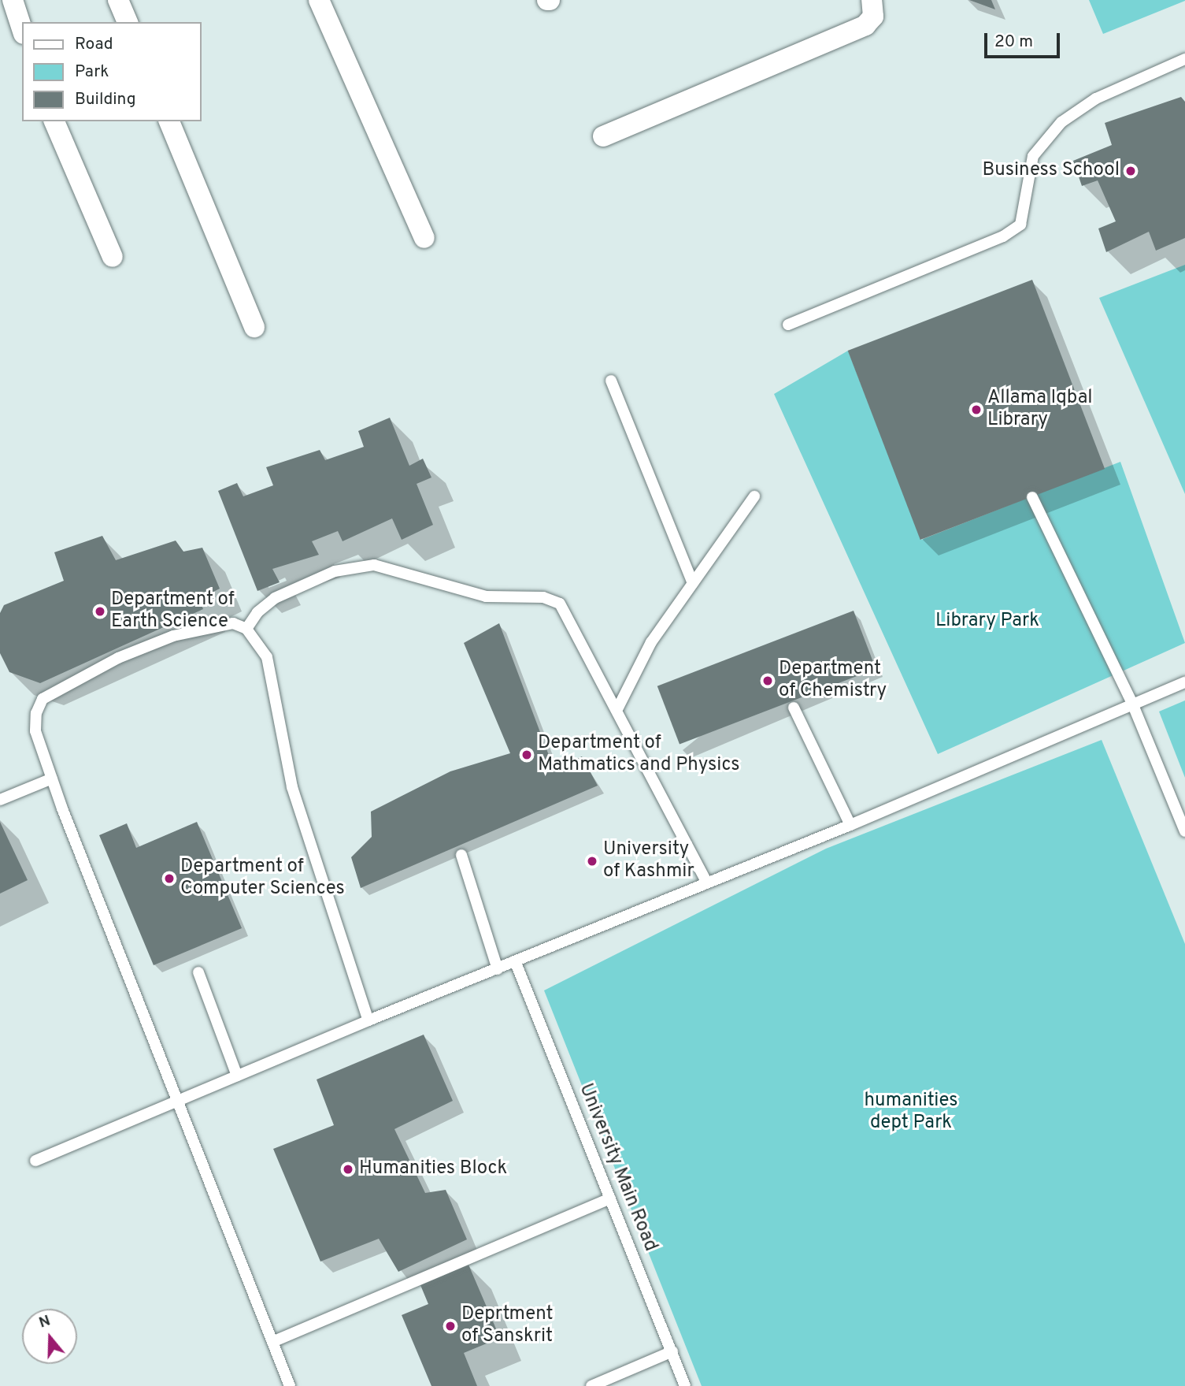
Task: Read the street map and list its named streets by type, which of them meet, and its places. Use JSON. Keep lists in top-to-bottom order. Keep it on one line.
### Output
{"streets":{"lane":["University Main Road"]},"parks":["Library Park","humanities dept Park"],"places":["Business School","Allama Iqbal Library","Department of Earth Science","Department of Chemistry","Department of Mathmatics and Physics","University of Kashmir","Department of Computer Sciences","Humanities Block","Deprtment of Sanskrit"],"legend":["Road","Park","Building"],"scale_bar":"20 m","north":"top"}
